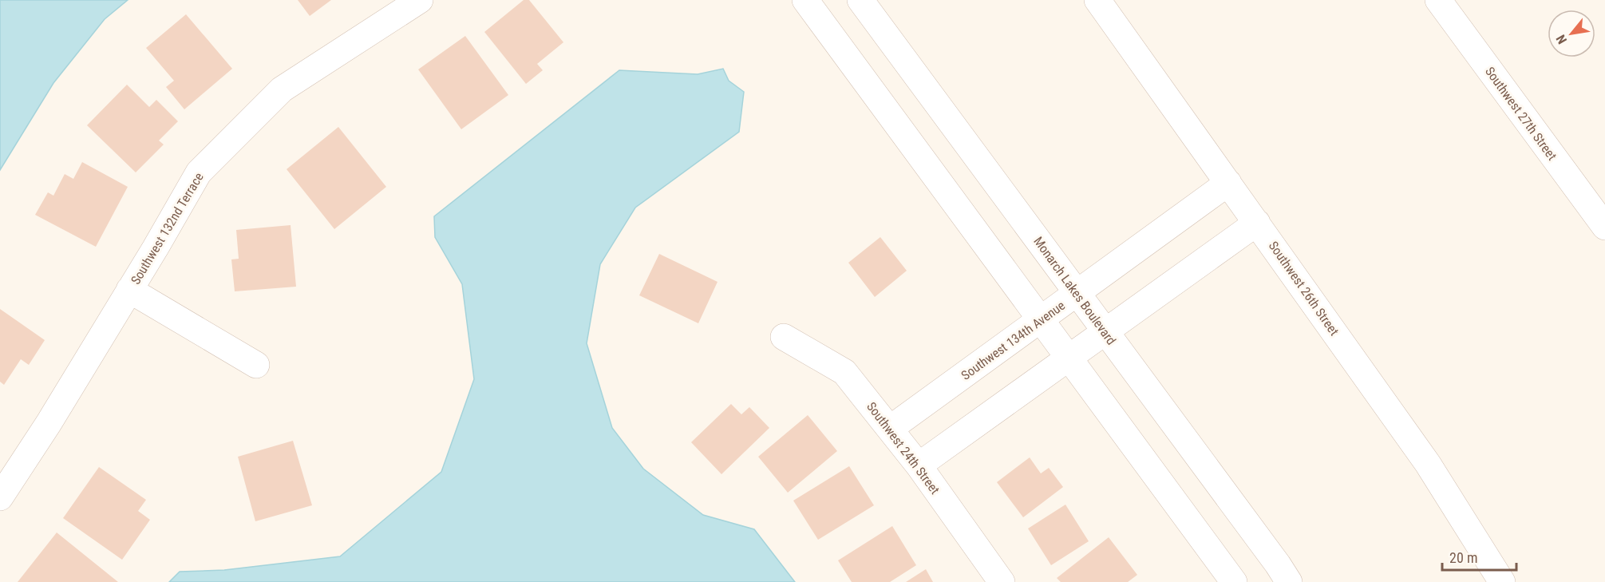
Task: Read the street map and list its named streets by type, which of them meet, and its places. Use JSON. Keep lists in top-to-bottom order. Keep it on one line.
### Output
{"streets":{"street":["Southwest 27th Street","Southwest 132nd Terrace","Southwest 26th Street","Monarch Lakes Boulevard","Southwest 134th Avenue","Southwest 24th Street"]},"crossings":[["Southwest 26th Street","Southwest 134th Avenue"],["Monarch Lakes Boulevard","Southwest 134th Avenue"],["Southwest 134th Avenue","Southwest 24th Street"]],"scale_bar":"20 m","north":"bottom left"}
